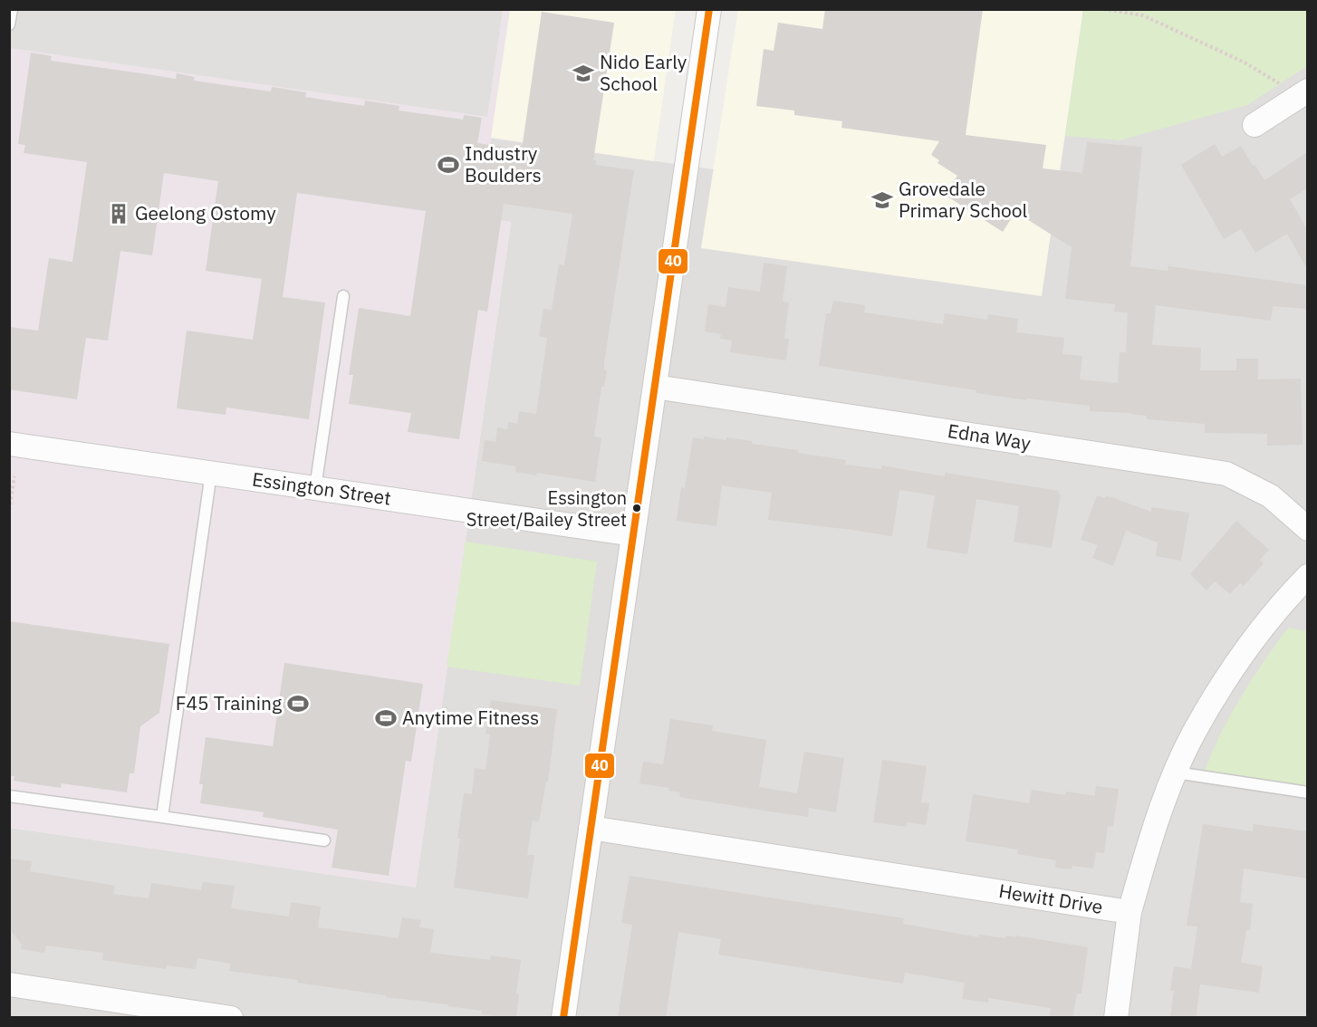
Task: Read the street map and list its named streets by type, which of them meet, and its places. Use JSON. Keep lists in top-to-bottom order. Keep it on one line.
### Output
{"streets":{"street":["Edna Way","Essington Street","Hewitt Drive"]},"places":{"school or university":["Nido Early School","Grovedale Primary School"],"sports":["Industry Boulders","F45 Training","Anytime Fitness"],"building":["Geelong Ostomy"],"other":["Essington Street/Bailey Street"]},"lines":["transit line 40"]}
